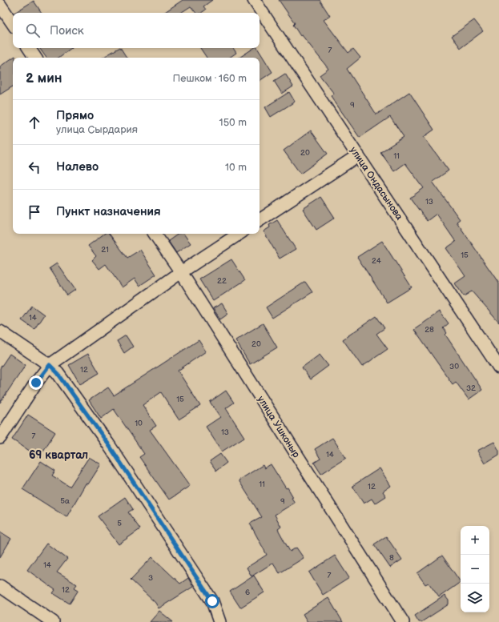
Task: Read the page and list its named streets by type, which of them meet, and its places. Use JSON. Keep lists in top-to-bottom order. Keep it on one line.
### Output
{"streets":{"street":["улица Ондасынова","улица Ушконыр"]},"districts":["69 квартал"],"house_numbers":["7","9","20","11","13","21","15","24","22","14","28","20","30","12","32","15","10","13","7","14","11","12","5а","9","5","8","14","7","3","12","6"],"page":{"search":"Поиск","heading":["2 мин","Пешком · 160 m"],"list":[["Прямо","улица Сырдария","150 m"],["Налево","10 m"],"Пункт назначения"],"map_buttons":["+","−"]}}
